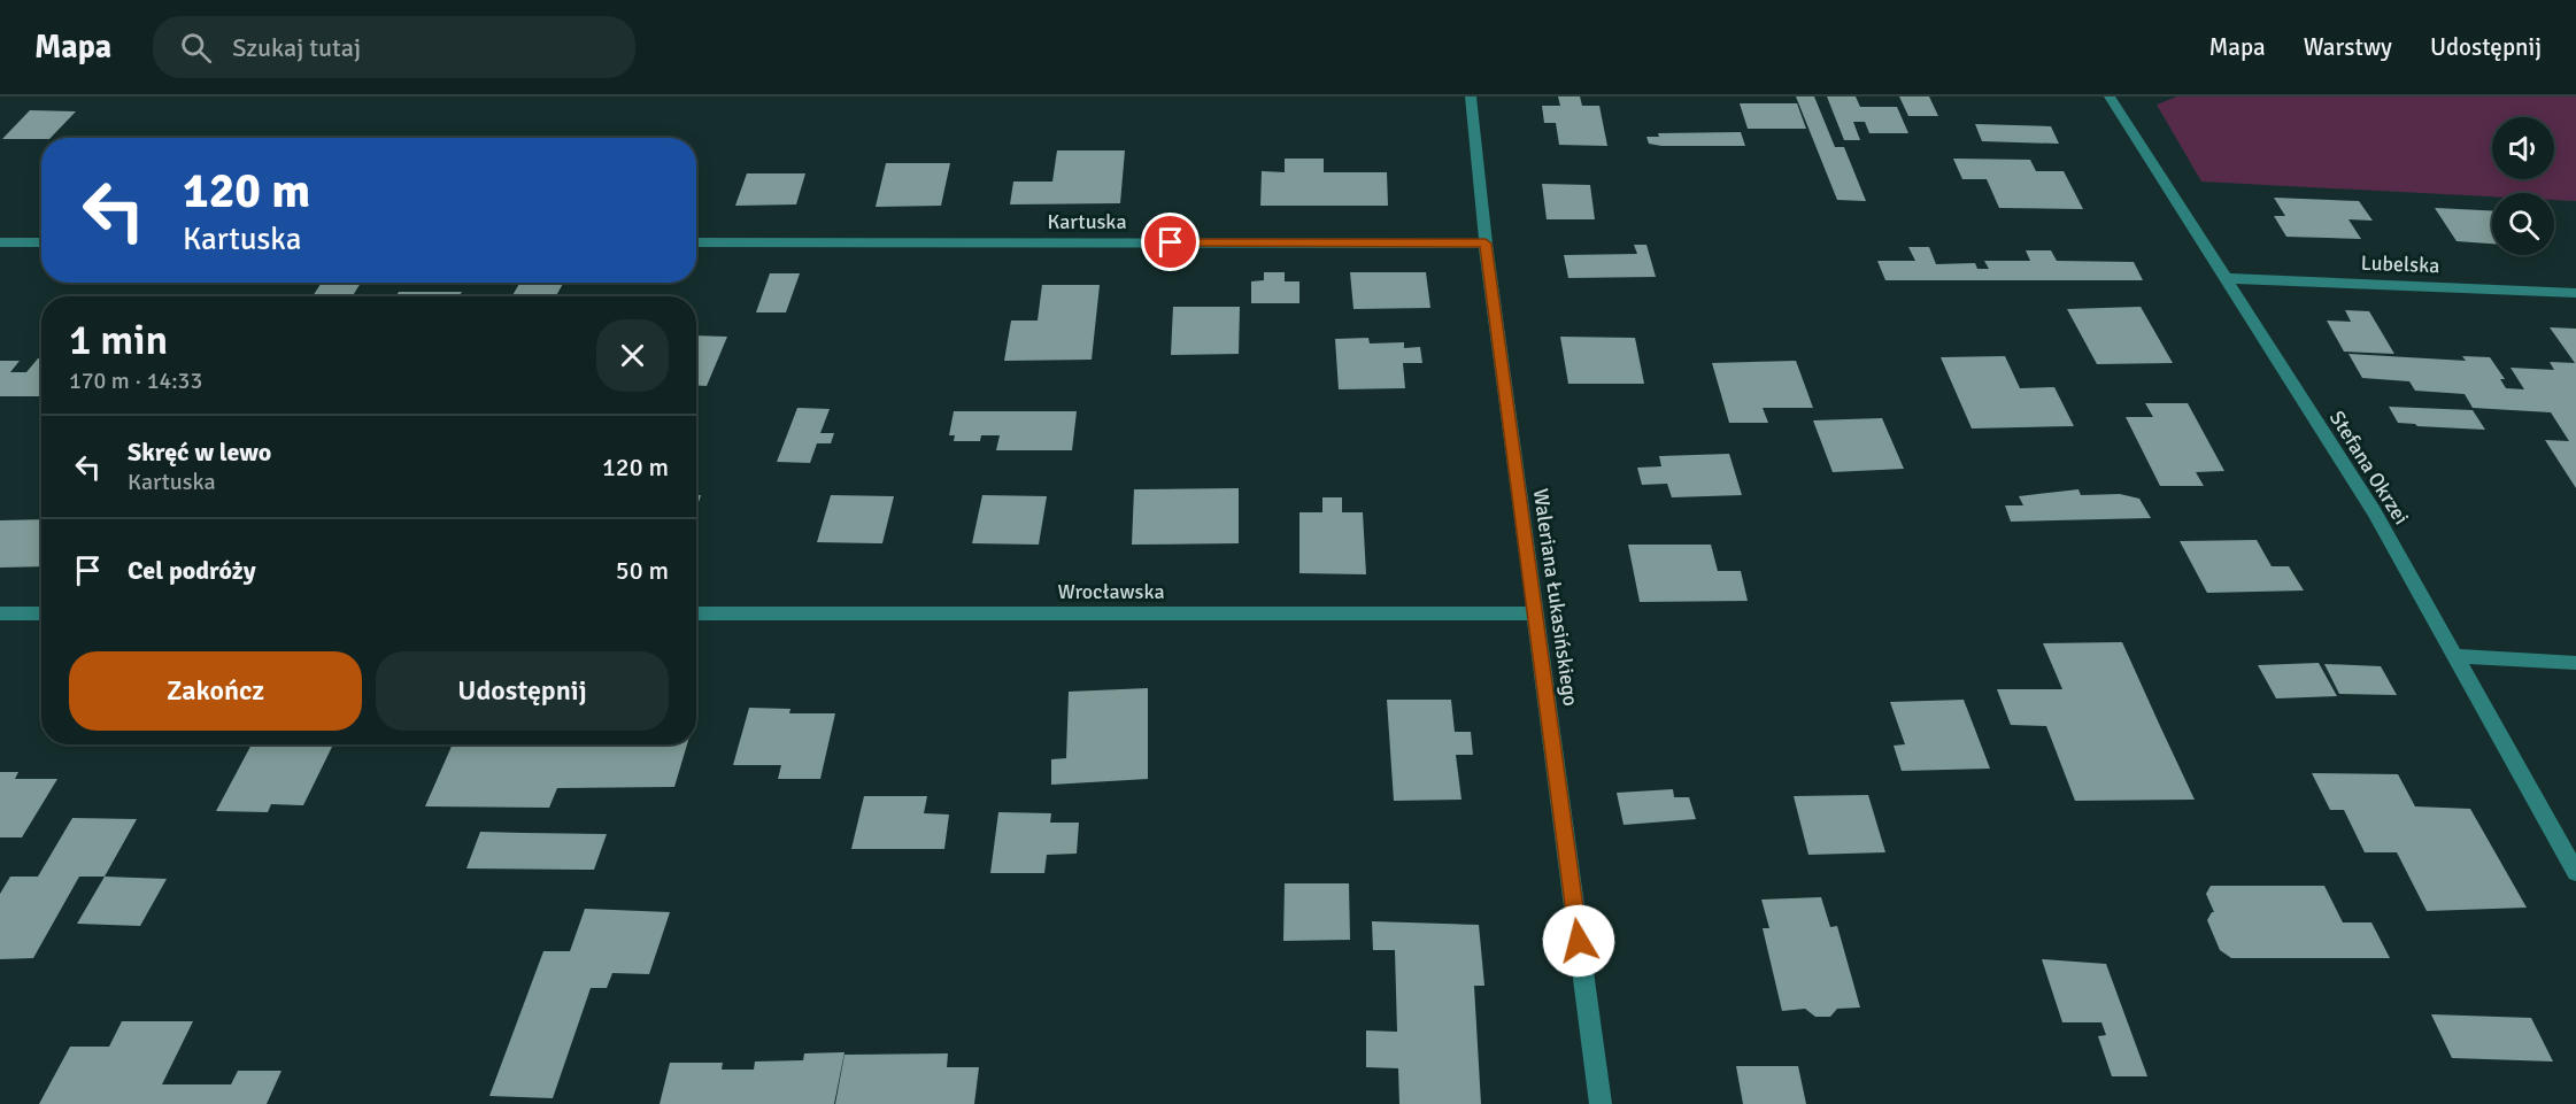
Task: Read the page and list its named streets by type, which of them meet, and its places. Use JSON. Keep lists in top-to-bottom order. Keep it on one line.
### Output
{"streets":{"street":["Kartuska","Lubelska","Stefana Okrzei","Wrocławska","Waleriana Łukasińskiego"]},"crossings":[["Kartuska","Waleriana Łukasińskiego"],["Lubelska","Stefana Okrzei"],["Wrocławska","Waleriana Łukasińskiego"]],"page":{"header":"Mapa","search":"Szukaj tutaj","nav":["Mapa","Warstwy","Udostępnij"],"turn":["120 m","Kartuska"],"heading":["1 min","170 m · 14:33"],"list":[{"name":"Skręć w lewo","note":"Kartuska","value":"120 m"},{"name":"Cel podróży","value":"50 m"}],"buttons":["Zakończ","Udostępnij"]}}
